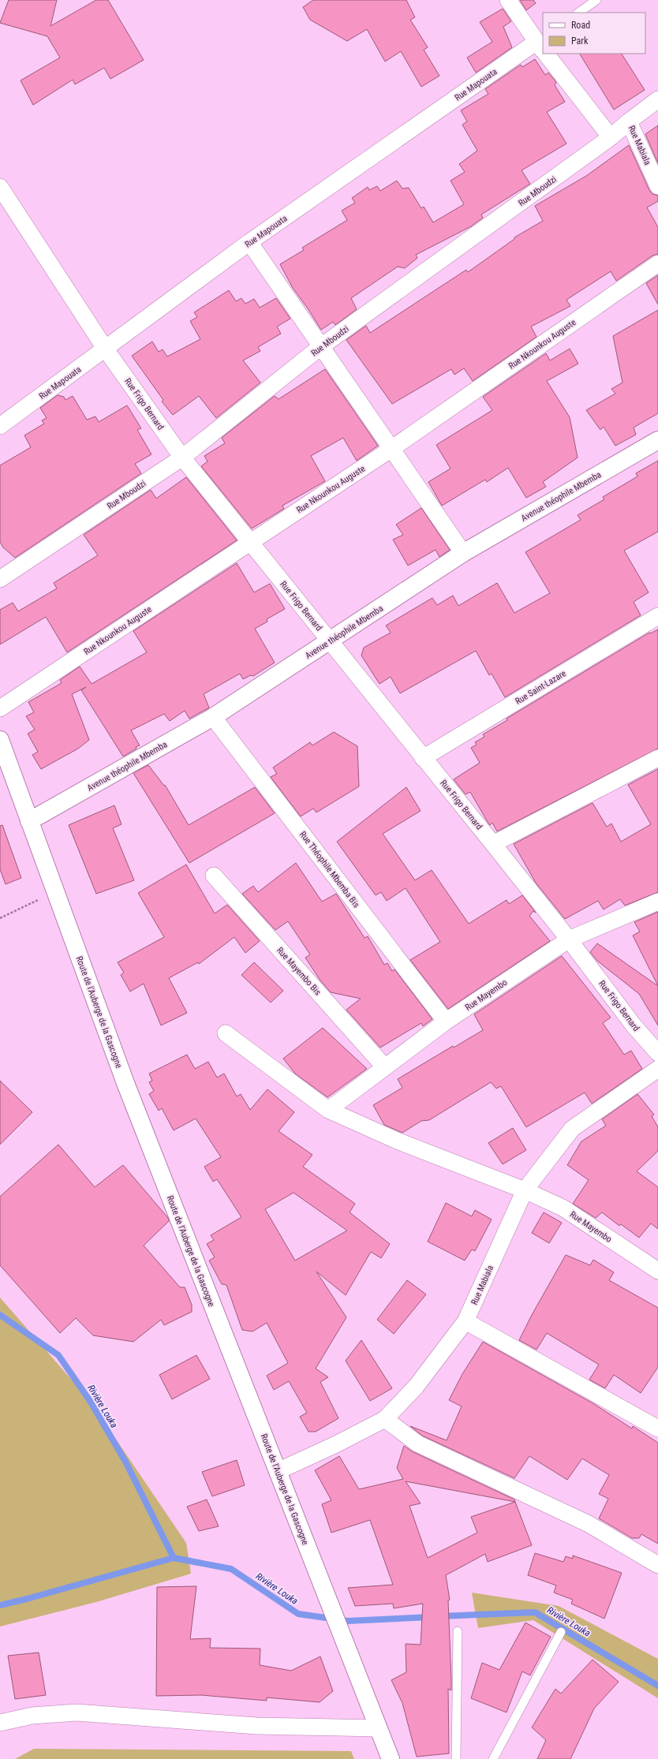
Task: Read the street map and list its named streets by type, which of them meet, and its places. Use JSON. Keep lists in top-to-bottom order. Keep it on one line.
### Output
{"streets":{"street":["Rue Mapouata","Rue Mabiala","Rue Mboudzi","Rue Nkounkou Auguste","Rue Frigo Bernard","Avenue théophile Mbemba","Rue Saint-Lazare","Rue Théophile Mbemba Bis","Rue Mayembo Bis","Rue Mayembo","Route de l'Auberge de la Gascogne"]},"crossings":[["Rue Mapouata","Rue Frigo Bernard"],["Rue Mabiala","Rue Mboudzi"],["Rue Mabiala","Rue Mayembo"],["Rue Mabiala","Route de l'Auberge de la Gascogne"],["Rue Mboudzi","Rue Frigo Bernard"],["Rue Nkounkou Auguste","Rue Frigo Bernard"],["Rue Frigo Bernard","Avenue théophile Mbemba"],["Rue Frigo Bernard","Rue Saint-Lazare"],["Rue Frigo Bernard","Rue Mayembo"],["Avenue théophile Mbemba","Rue Théophile Mbemba Bis"],["Avenue théophile Mbemba","Route de l'Auberge de la Gascogne"],["Rue Théophile Mbemba Bis","Rue Mayembo"],["Rue Mayembo Bis","Rue Mayembo"]],"water":["Rivière Louka"],"legend":["Road","Park"]}
